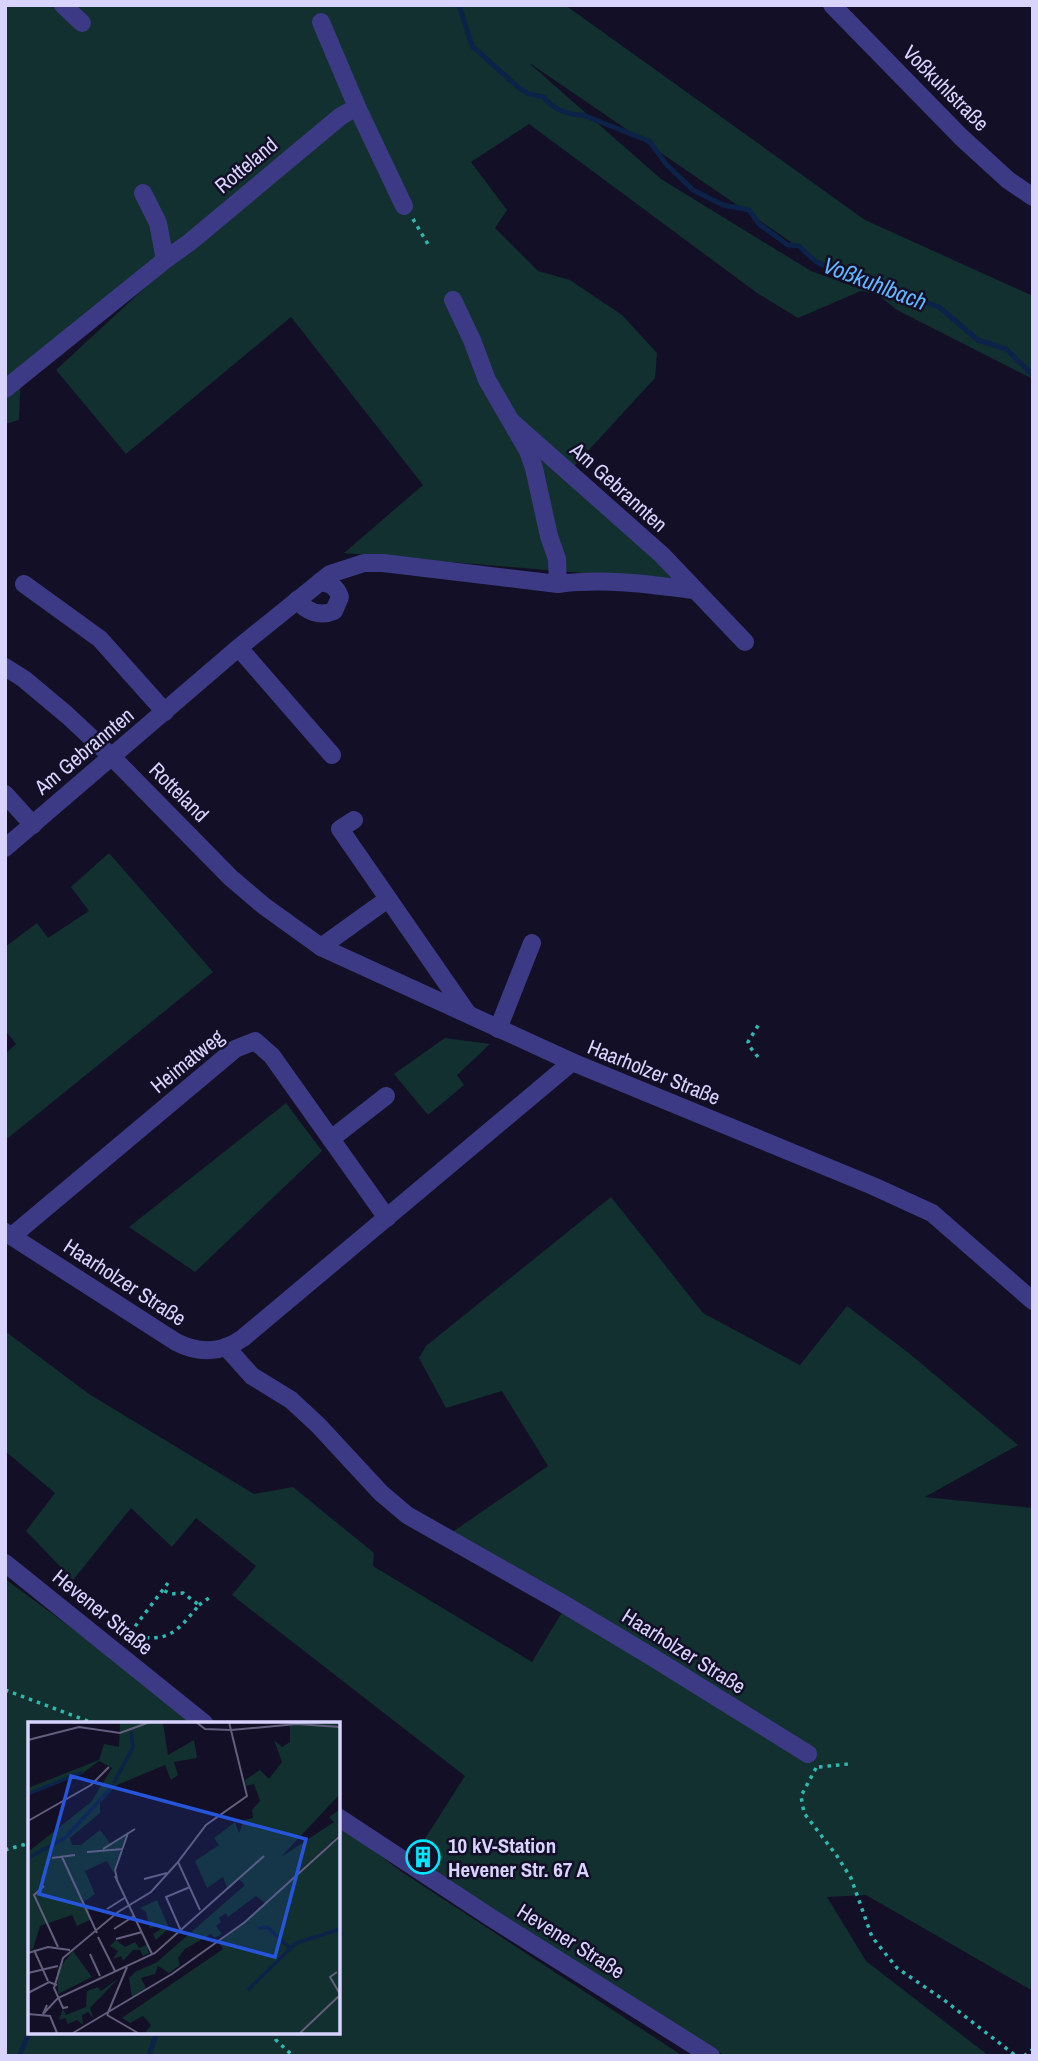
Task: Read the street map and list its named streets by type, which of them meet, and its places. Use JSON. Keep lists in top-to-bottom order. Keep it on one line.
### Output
{"streets":{"street":["Voßkuhlstraße","Rotteland","Am Gebrannten","Heimatweg","Haarholzer Straße","Hevener Straße"]},"crossings":[["Rotteland","Am Gebrannten"],["Rotteland","Haarholzer Straße"],["Heimatweg","Haarholzer Straße"]],"water":["Voßkuhlbach"],"places":{"building":["10 kV-Station Hevener Str. 67 A"]}}
